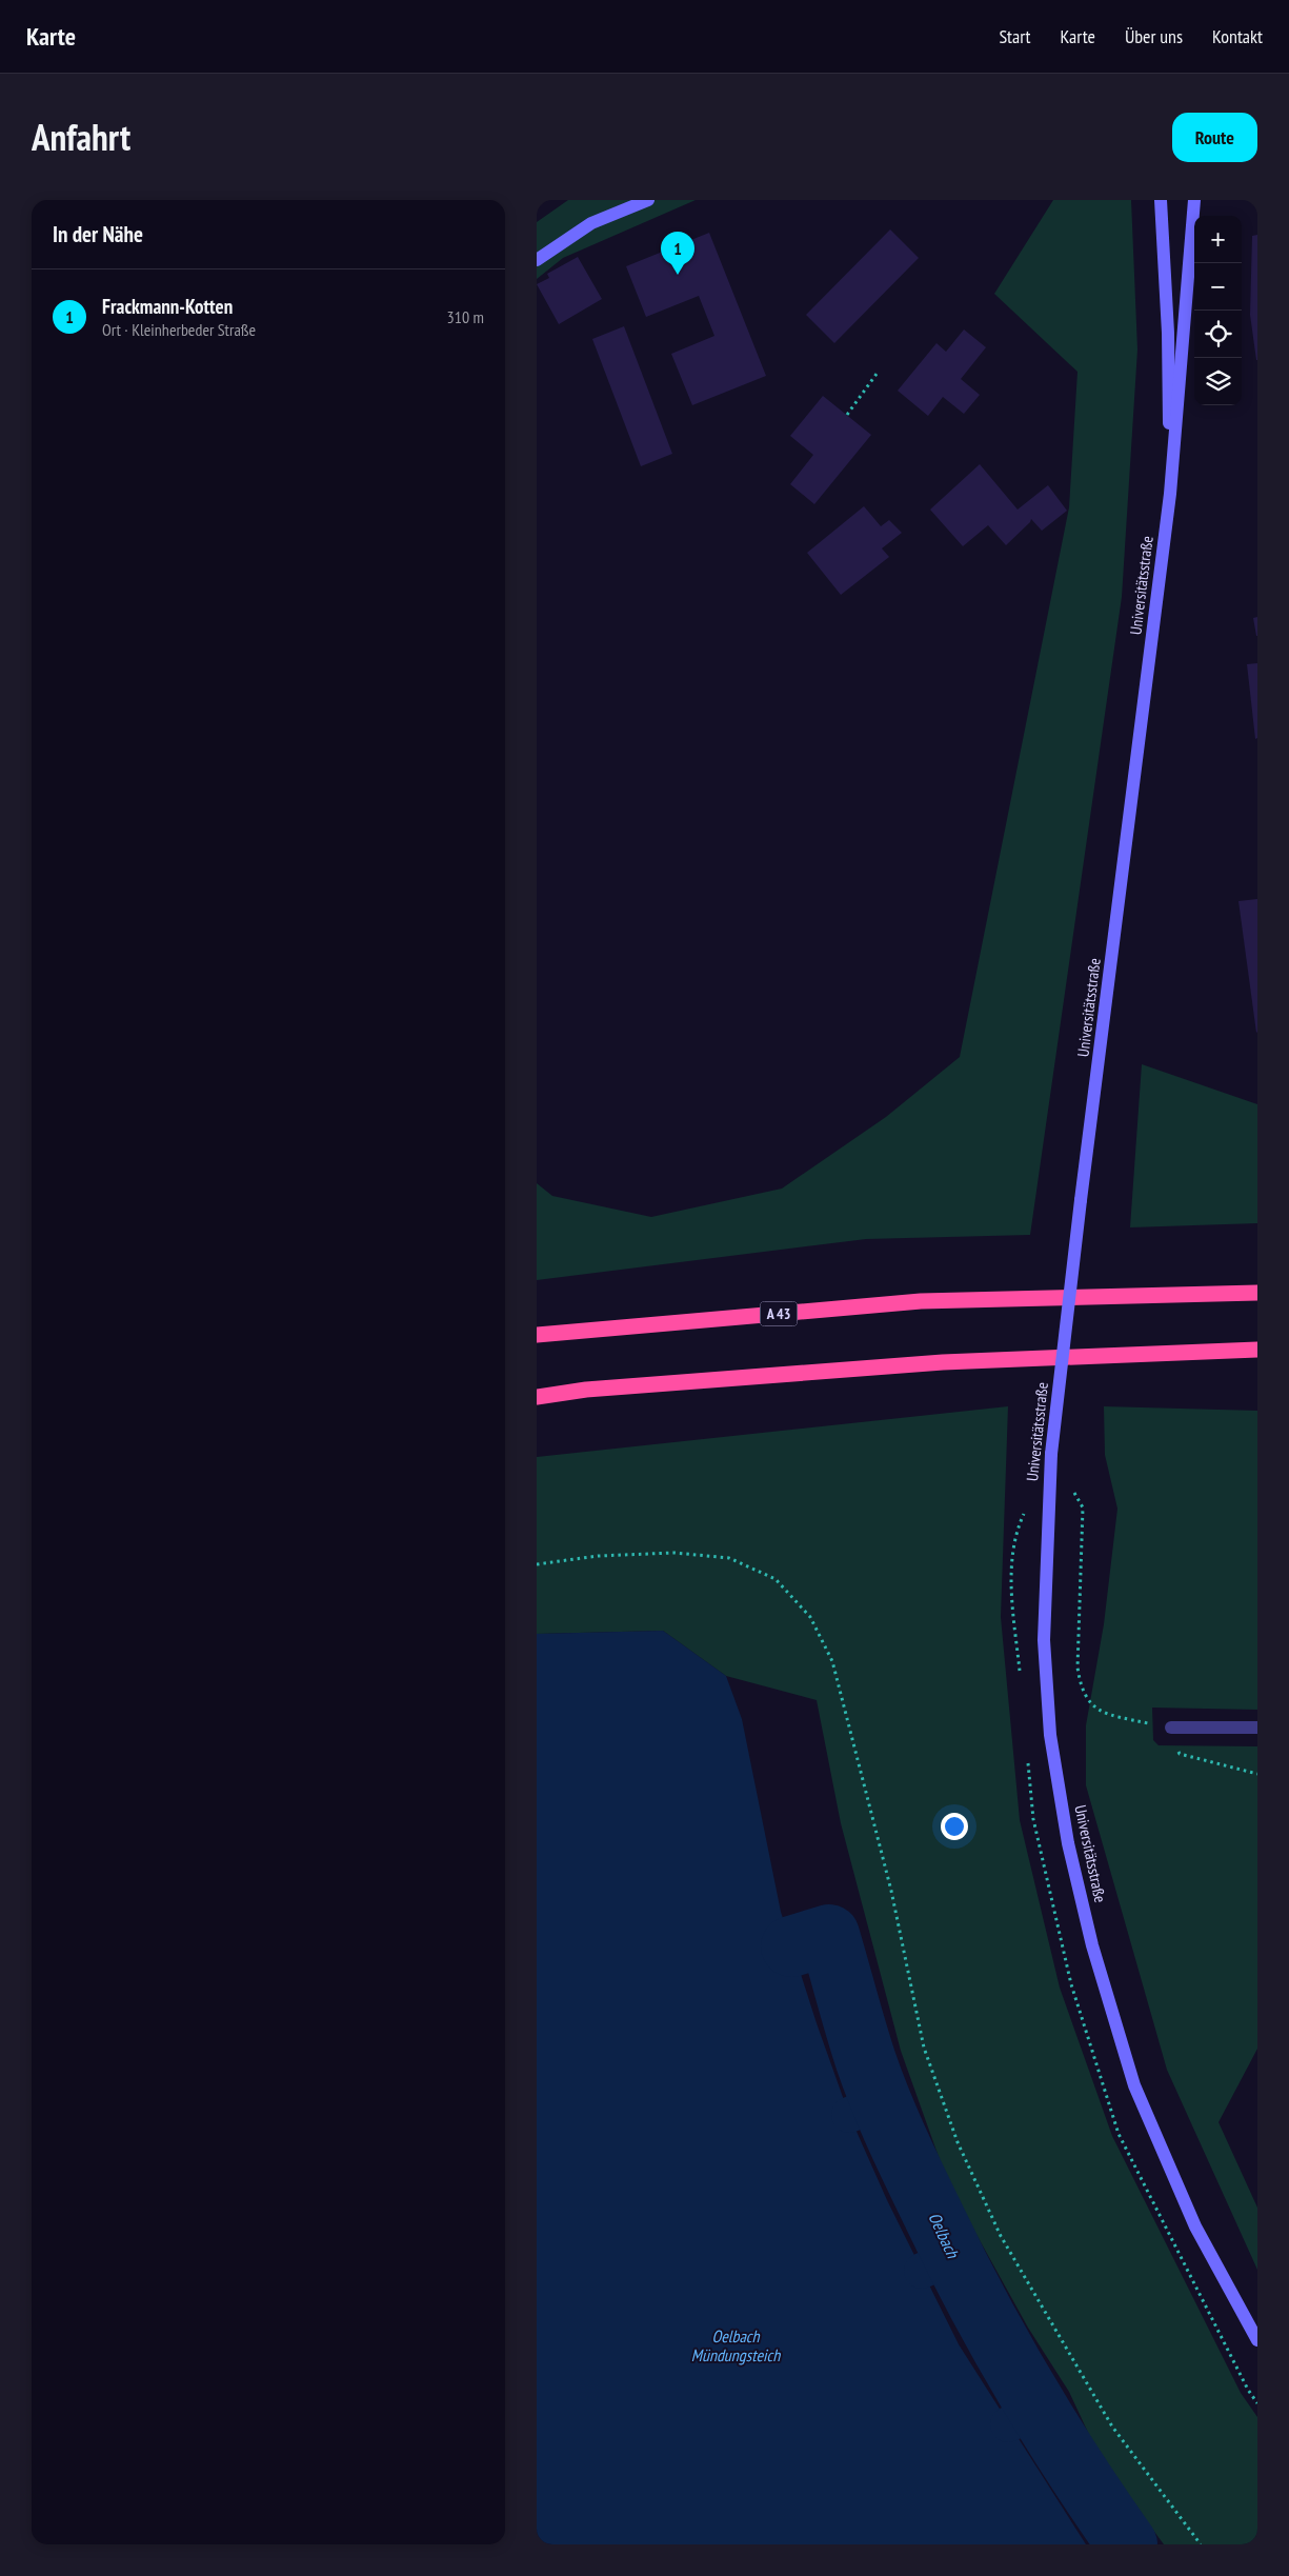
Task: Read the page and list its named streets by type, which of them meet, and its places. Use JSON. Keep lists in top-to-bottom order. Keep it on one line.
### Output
{"streets":{"highway":["A 43"],"street":["Universitätsstraße"]},"water":["Oelbach","Oelbach Mündungsteich"],"page":{"header":"Karte","nav":["Start","Karte","Über uns","Kontakt"],"title":"Anfahrt","buttons":"Route","heading":"In der Nähe","map_buttons":["+","−"],"pins":"1","list":[{"mark":"1","name":"Frackmann-Kotten","note":"Ort · Kleinherbeder Straße","value":"310 m"}]}}
